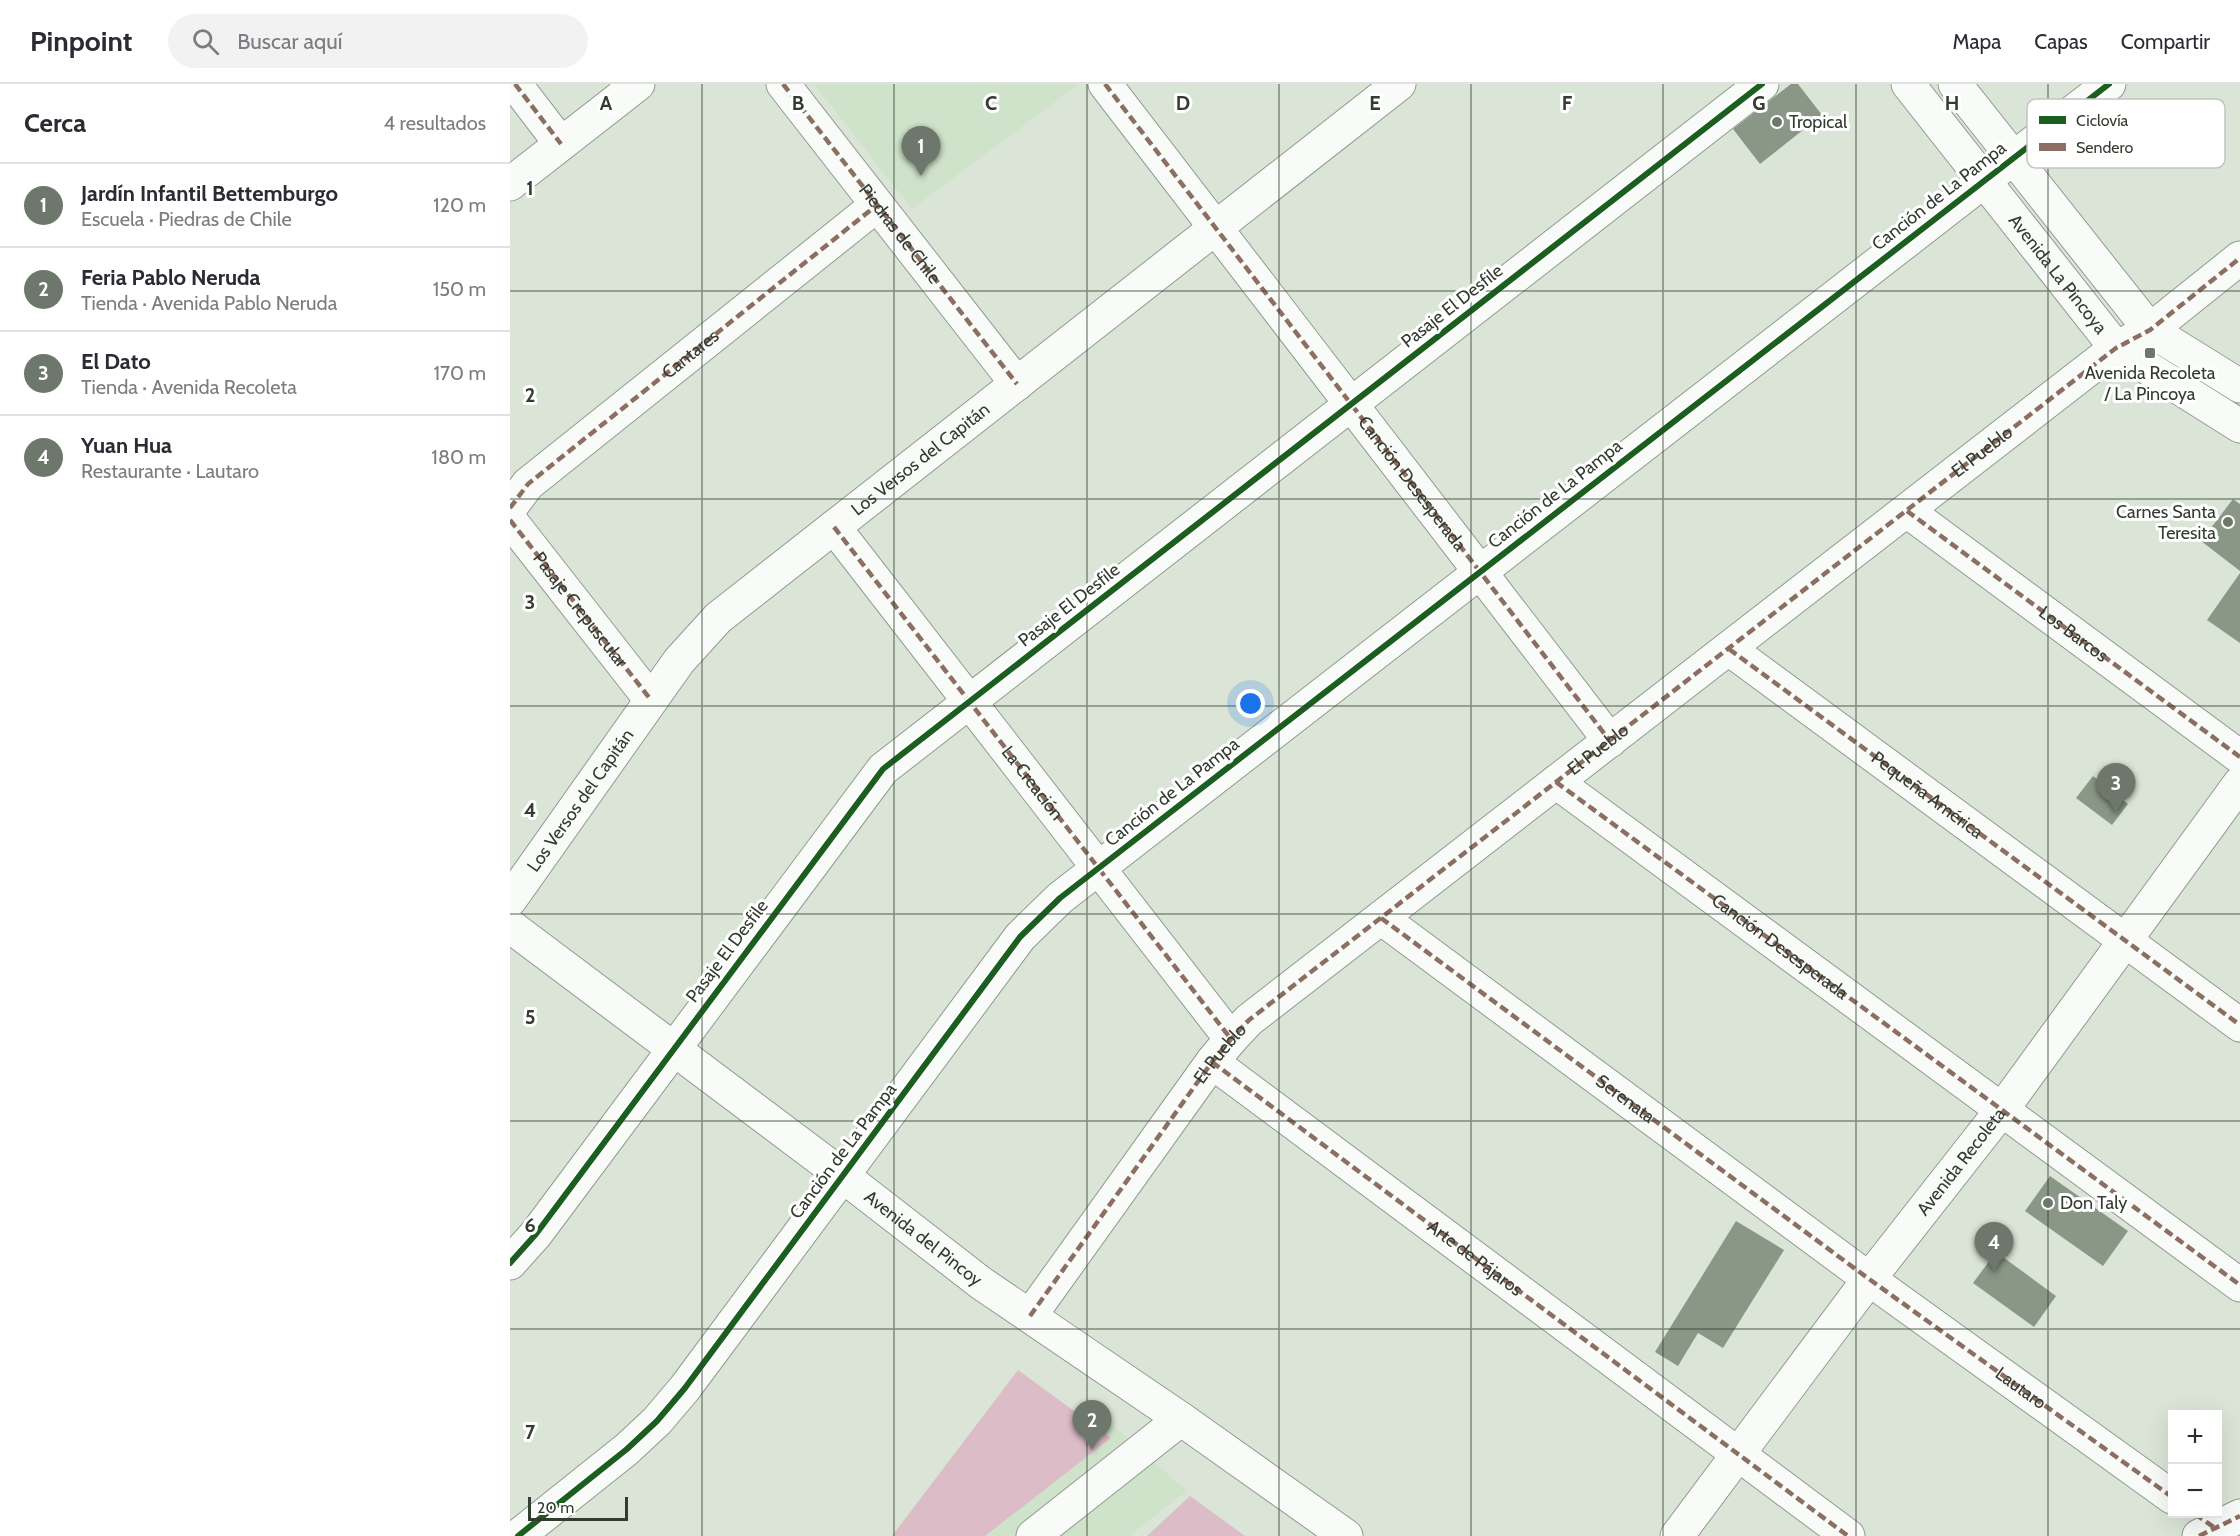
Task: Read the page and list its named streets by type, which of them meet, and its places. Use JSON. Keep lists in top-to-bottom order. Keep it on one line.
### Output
{"streets":{"street":["Canción de La Pampa","Piedras de Chile","Avenida La Pincoya","Pasaje El Desfile","Cantares","El Pueblo","Los Versos del Capitán","Canción Desesperada","Pasaje Crepuscular","Los Barcos","La Creación","Pequeña América","Serenata","Avenida Recoleta","Avenida del Pincoy","Arte de Pájaros","Lautaro"]},"crossings":[["Canción de La Pampa","Avenida La Pincoya"],["Canción de La Pampa","Canción Desesperada"],["Canción de La Pampa","La Creación"],["Canción de La Pampa","Avenida del Pincoy"],["Piedras de Chile","Cantares"],["Piedras de Chile","Los Versos del Capitán"],["Avenida La Pincoya","El Pueblo"],["Pasaje El Desfile","Canción Desesperada"],["Pasaje El Desfile","La Creación"],["Pasaje El Desfile","Avenida del Pincoy"],["El Pueblo","Canción Desesperada"],["El Pueblo","Los Barcos"],["El Pueblo","La Creación"],["El Pueblo","Pequeña América"],["El Pueblo","Serenata"],["El Pueblo","Avenida del Pincoy"],["El Pueblo","Arte de Pájaros"],["Los Versos del Capitán","Canción Desesperada"],["Los Versos del Capitán","Pasaje Crepuscular"],["Los Versos del Capitán","La Creación"],["Canción Desesperada","Avenida Recoleta"],["La Creación","Arte de Pájaros"],["Pequeña América","Avenida Recoleta"],["Serenata","Avenida Recoleta"],["Serenata","Lautaro"],["Avenida Recoleta","Arte de Pájaros"],["Avenida Recoleta","Lautaro"]],"places":{"other":["Tropical","Carnes Santa Teresita","Don Taly"],"transit":["Avenida Recoleta / La Pincoya"]},"legend":["Ciclovía","Sendero"],"scale_bar":"20 m","page":{"header":"Pinpoint","search":"Buscar aquí","nav":["Mapa","Capas","Compartir"],"heading":["Cerca","4 resultados"],"pins":["1","3","4","2"],"list":[{"mark":"1","name":"Jardín Infantil Bettemburgo","note":"Escuela · Piedras de Chile","value":"120 m"},{"mark":"2","name":"Feria Pablo Neruda","note":"Tienda · Avenida Pablo Neruda","value":"150 m"},{"mark":"3","name":"El Dato","note":"Tienda · Avenida Recoleta","value":"170 m"},{"mark":"4","name":"Yuan Hua","note":"Restaurante · Lautaro","value":"180 m"}],"map_buttons":["+","−"],"scale":"20 m"},"grid":{"columns":["A","B","C","D","E","F","G","H"],"rows":["1","2","3","4","5","6","7"]}}
